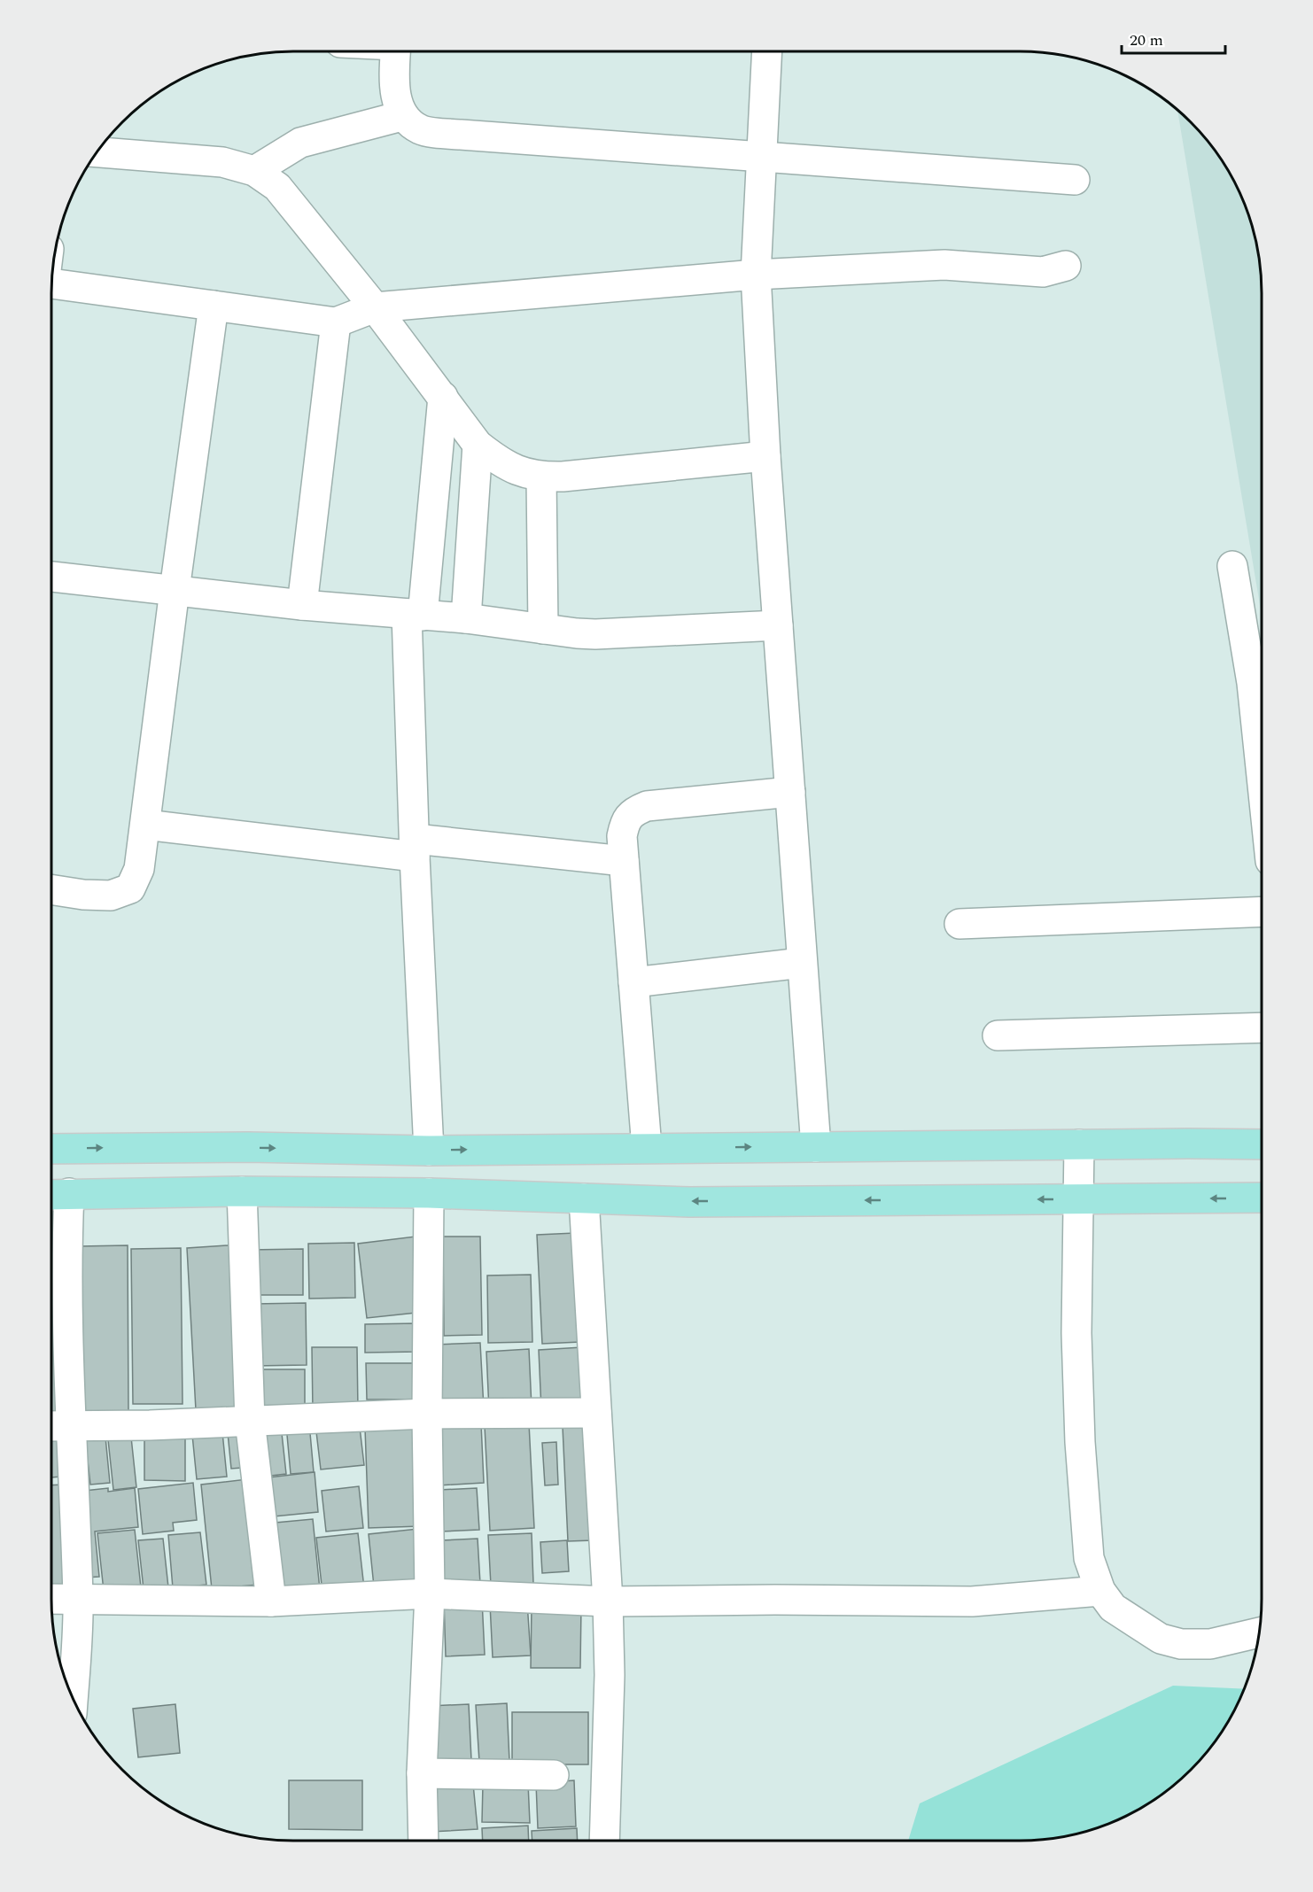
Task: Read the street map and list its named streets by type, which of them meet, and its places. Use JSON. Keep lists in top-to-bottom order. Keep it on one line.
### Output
{"scale_bar":"20 m"}
